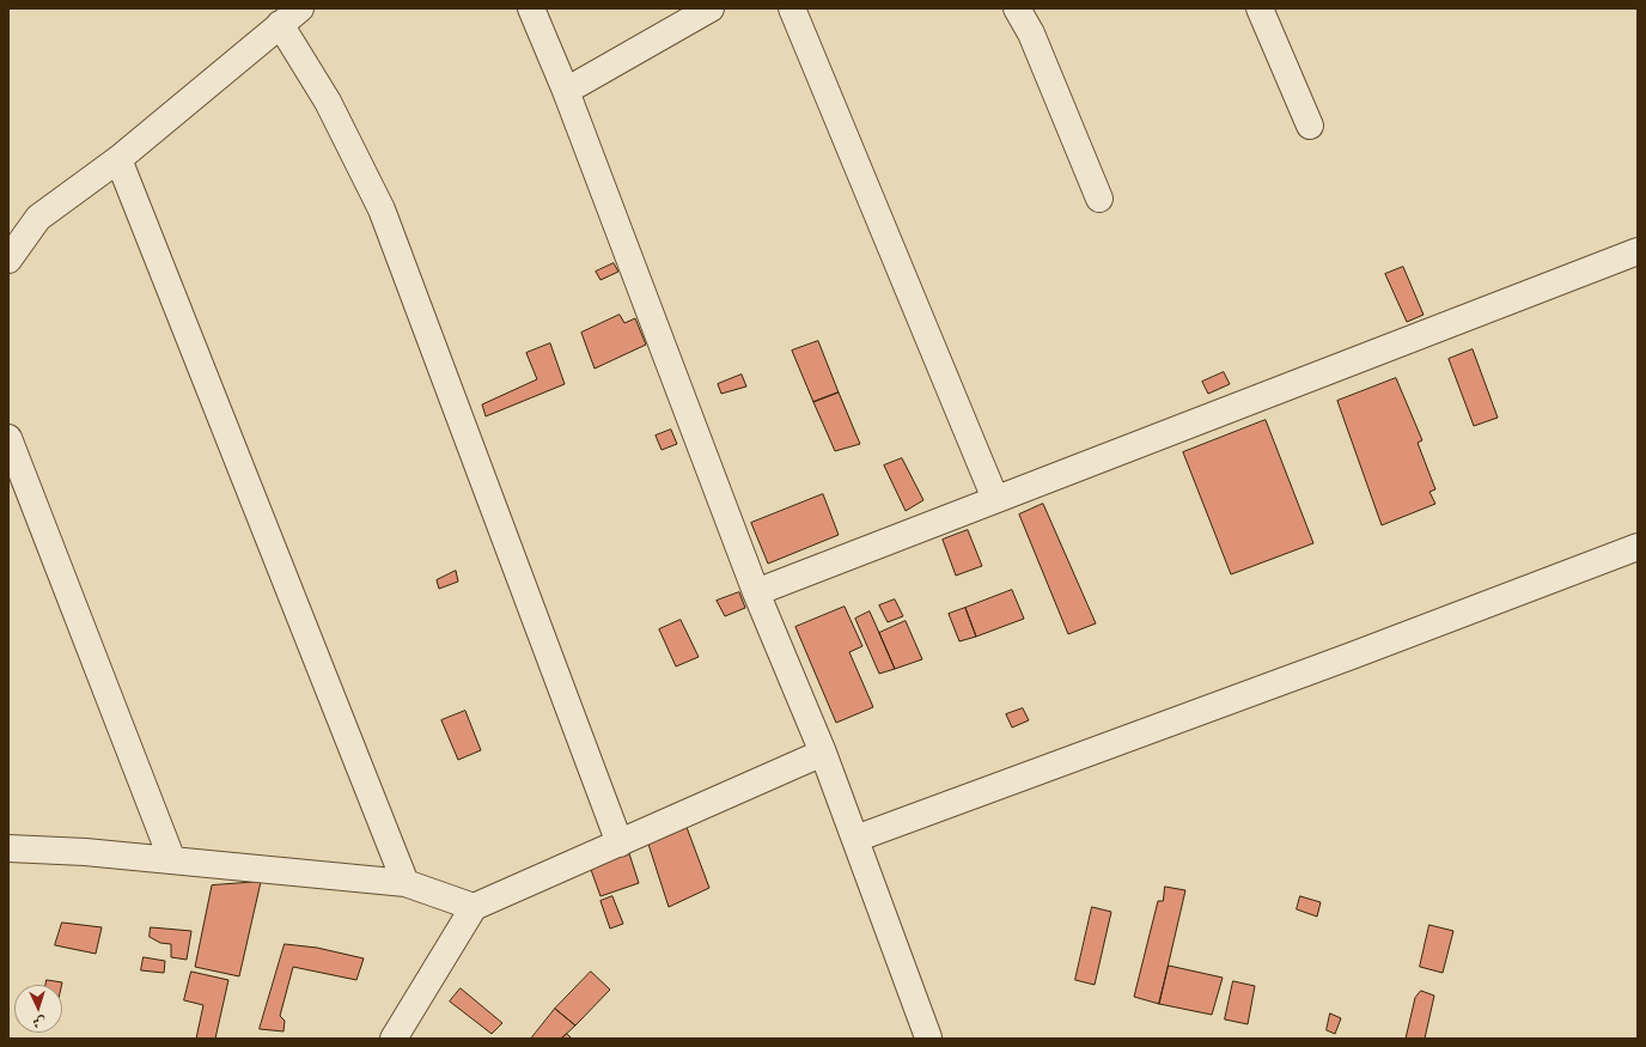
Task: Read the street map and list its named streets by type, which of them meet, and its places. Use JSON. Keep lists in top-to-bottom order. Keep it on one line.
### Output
{"north":"bottom"}
